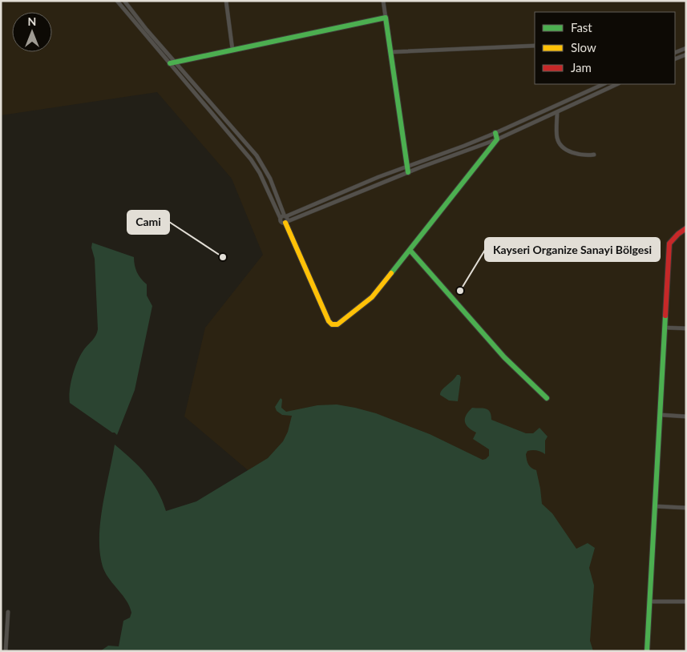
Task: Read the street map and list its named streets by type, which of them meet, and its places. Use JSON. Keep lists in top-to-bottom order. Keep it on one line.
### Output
{"places":["Cami","Kayseri Organize Sanayi Bölgesi"],"legend":["Fast","Slow","Jam"],"north":"top"}
